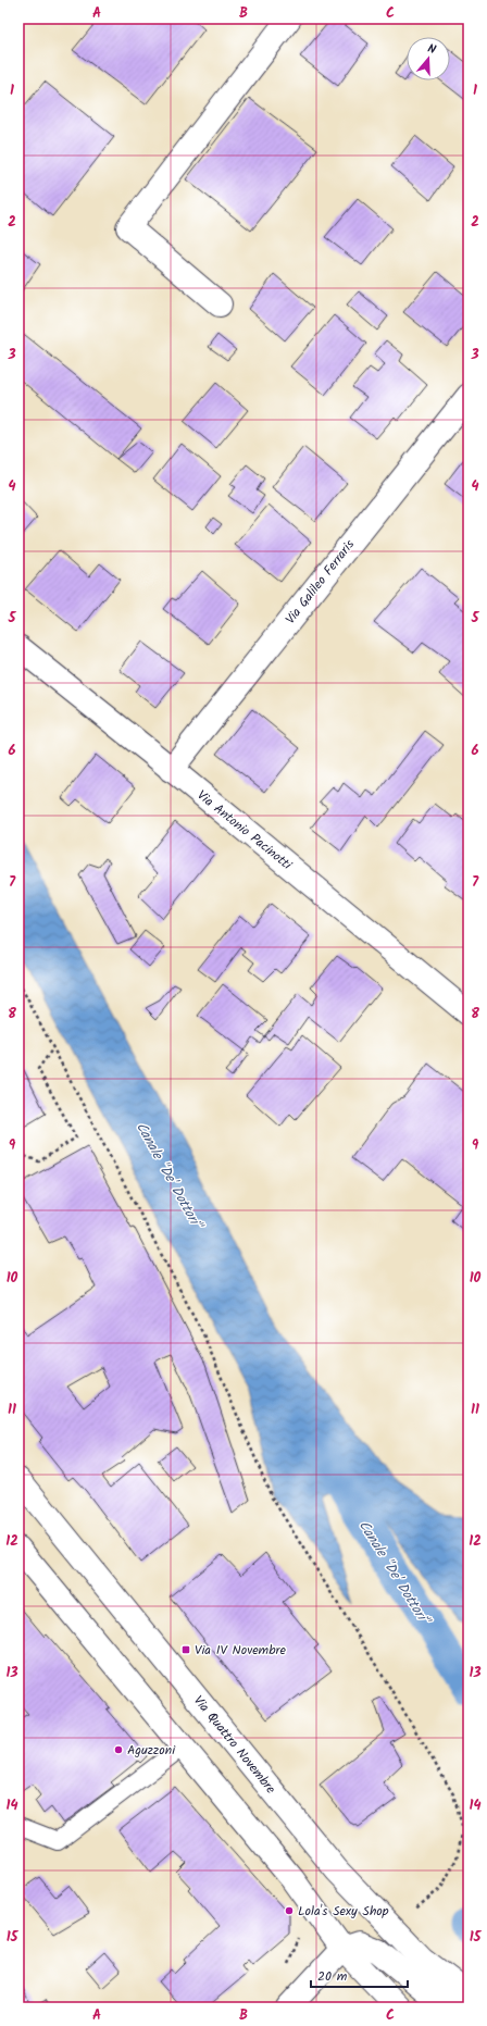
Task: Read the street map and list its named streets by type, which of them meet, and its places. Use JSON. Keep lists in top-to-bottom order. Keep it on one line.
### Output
{"streets":{"street":["Via Galileo Ferraris","Via Antonio Pacinotti","Via Quattro Novembre"]},"crossings":[["Via Galileo Ferraris","Via Antonio Pacinotti"]],"water":["Canale \"De' Dottori\""],"places":{"transit":["Via IV Novembre"],"other":["Aguzzoni","Lola's Sexy Shop"]},"scale_bar":"20 m","north":"top","grid":{"columns":["A","B","C"],"rows":["1","2","3","4","5","6","7","8","9","10","11","12","13","14","15"]}}
